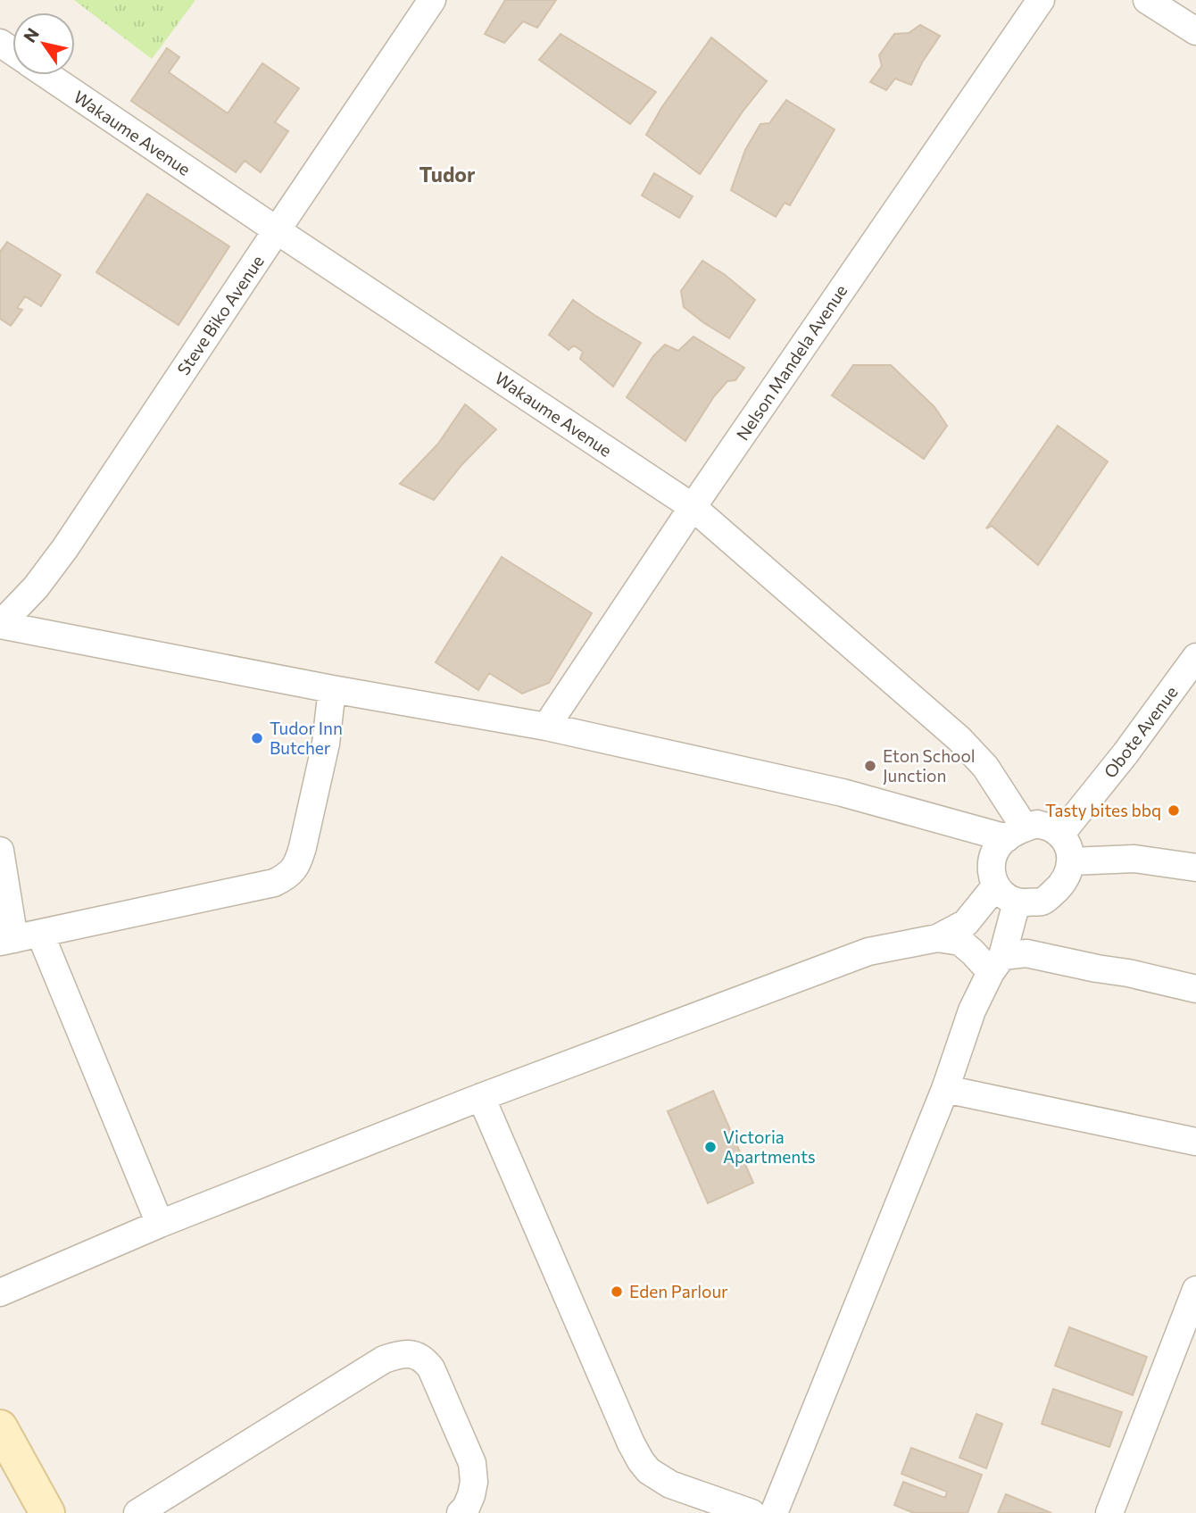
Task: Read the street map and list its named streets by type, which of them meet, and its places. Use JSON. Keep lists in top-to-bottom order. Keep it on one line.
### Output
{"streets":{"street":["Wakaume Avenue","Steve Biko Avenue","Nelson Mandela Avenue","Obote Avenue"]},"crossings":[["Wakaume Avenue","Steve Biko Avenue"],["Wakaume Avenue","Nelson Mandela Avenue"],["Wakaume Avenue","Obote Avenue"]],"districts":["Tudor"],"places":["Tudor Inn Butcher","Eton School Junction","Tasty bites bbq","Victoria Apartments","Eden Parlour"],"north":"top left"}
